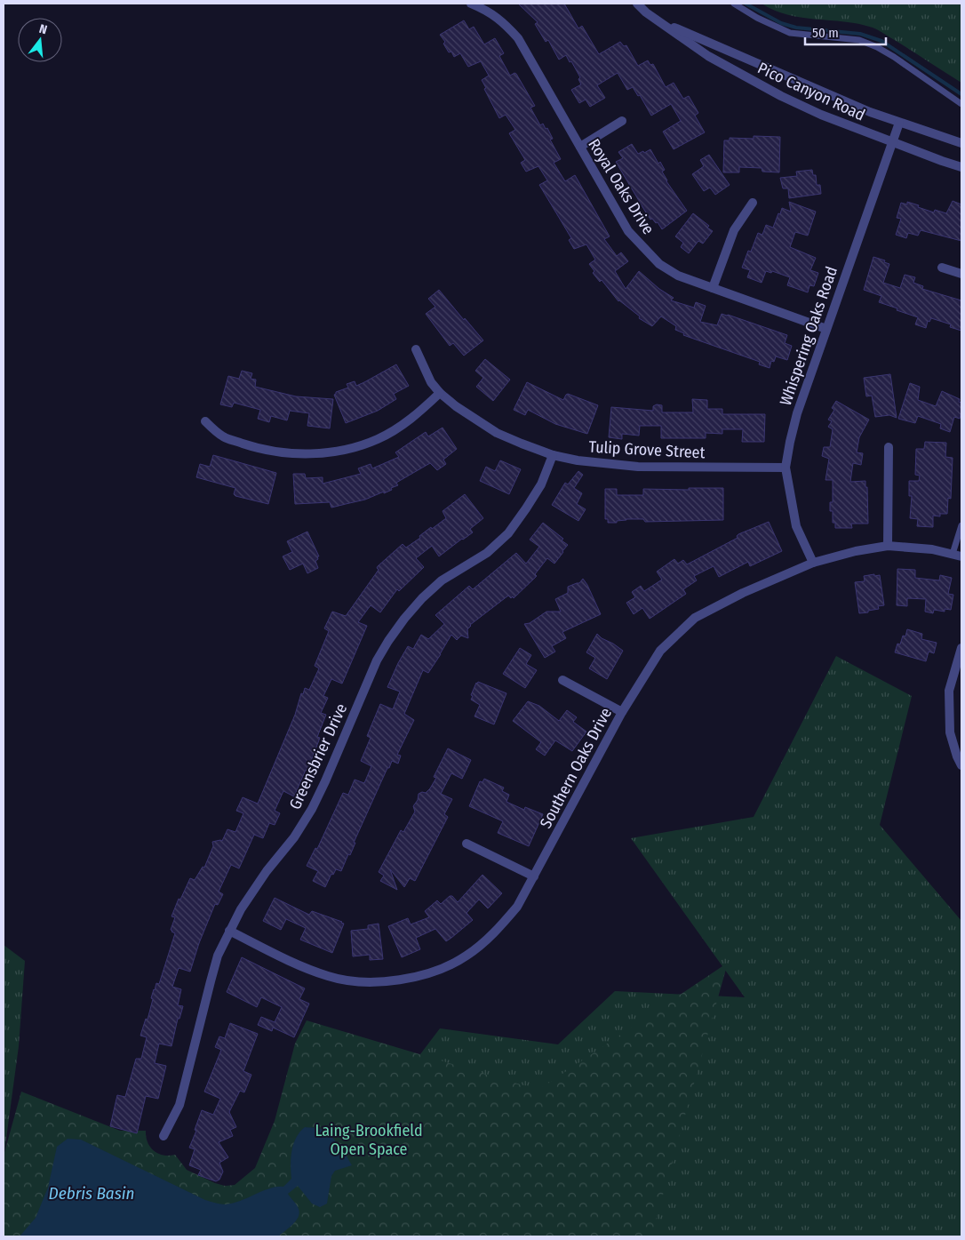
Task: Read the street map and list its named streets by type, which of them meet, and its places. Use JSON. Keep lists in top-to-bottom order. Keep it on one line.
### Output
{"streets":{"street":["Pico Canyon Road","Royal Oaks Drive","Whispering Oaks Road","Tulip Grove Street","Greensbrier Drive","Southern Oaks Drive"]},"crossings":[["Pico Canyon Road","Whispering Oaks Road"],["Royal Oaks Drive","Whispering Oaks Road"],["Whispering Oaks Road","Tulip Grove Street"],["Whispering Oaks Road","Southern Oaks Drive"],["Tulip Grove Street","Greensbrier Drive"],["Greensbrier Drive","Southern Oaks Drive"]],"water":["Debris Basin"],"parks":["Laing-Brookfield Open Space"],"scale_bar":"50 m","north":"top"}
